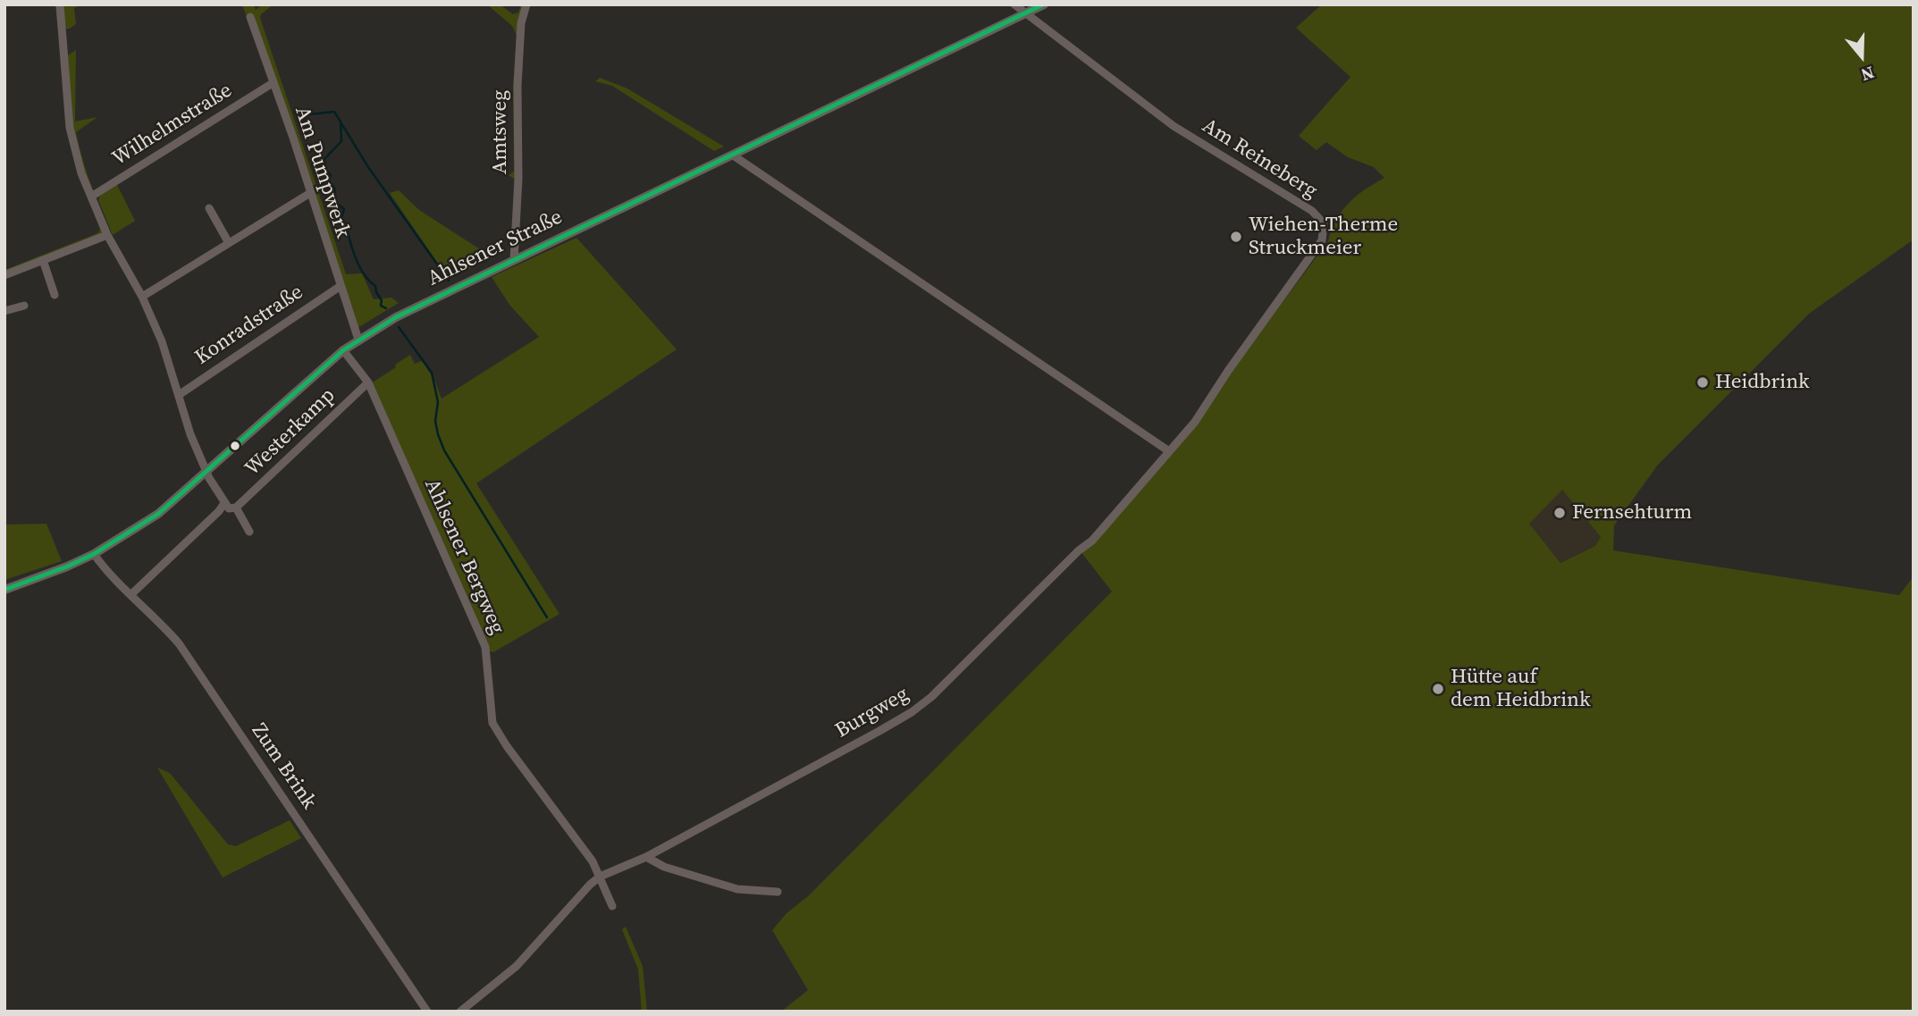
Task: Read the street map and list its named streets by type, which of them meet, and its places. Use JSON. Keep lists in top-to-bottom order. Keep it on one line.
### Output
{"streets":{"main road":["Ahlsener Straße"],"street":["Wilhelmstraße","Amtsweg","Am Reineberg","Am Pumpwerk","Konradstraße","Westerkamp","Ahlsener Bergweg","Burgweg","Zum Brink"]},"crossings":[["Wilhelmstraße","Am Pumpwerk"],["Amtsweg","Ahlsener Straße"],["Am Reineberg","Ahlsener Straße"],["Am Reineberg","Burgweg"],["Am Pumpwerk","Ahlsener Straße"],["Am Pumpwerk","Konradstraße"],["Ahlsener Straße","Ahlsener Bergweg"],["Ahlsener Straße","Zum Brink"],["Westerkamp","Ahlsener Bergweg"],["Ahlsener Bergweg","Burgweg"]],"places":["Wiehen-Therme Struckmeier","Heidbrink","Fernsehturm","Hütte auf dem Heidbrink"],"north":"bottom"}
